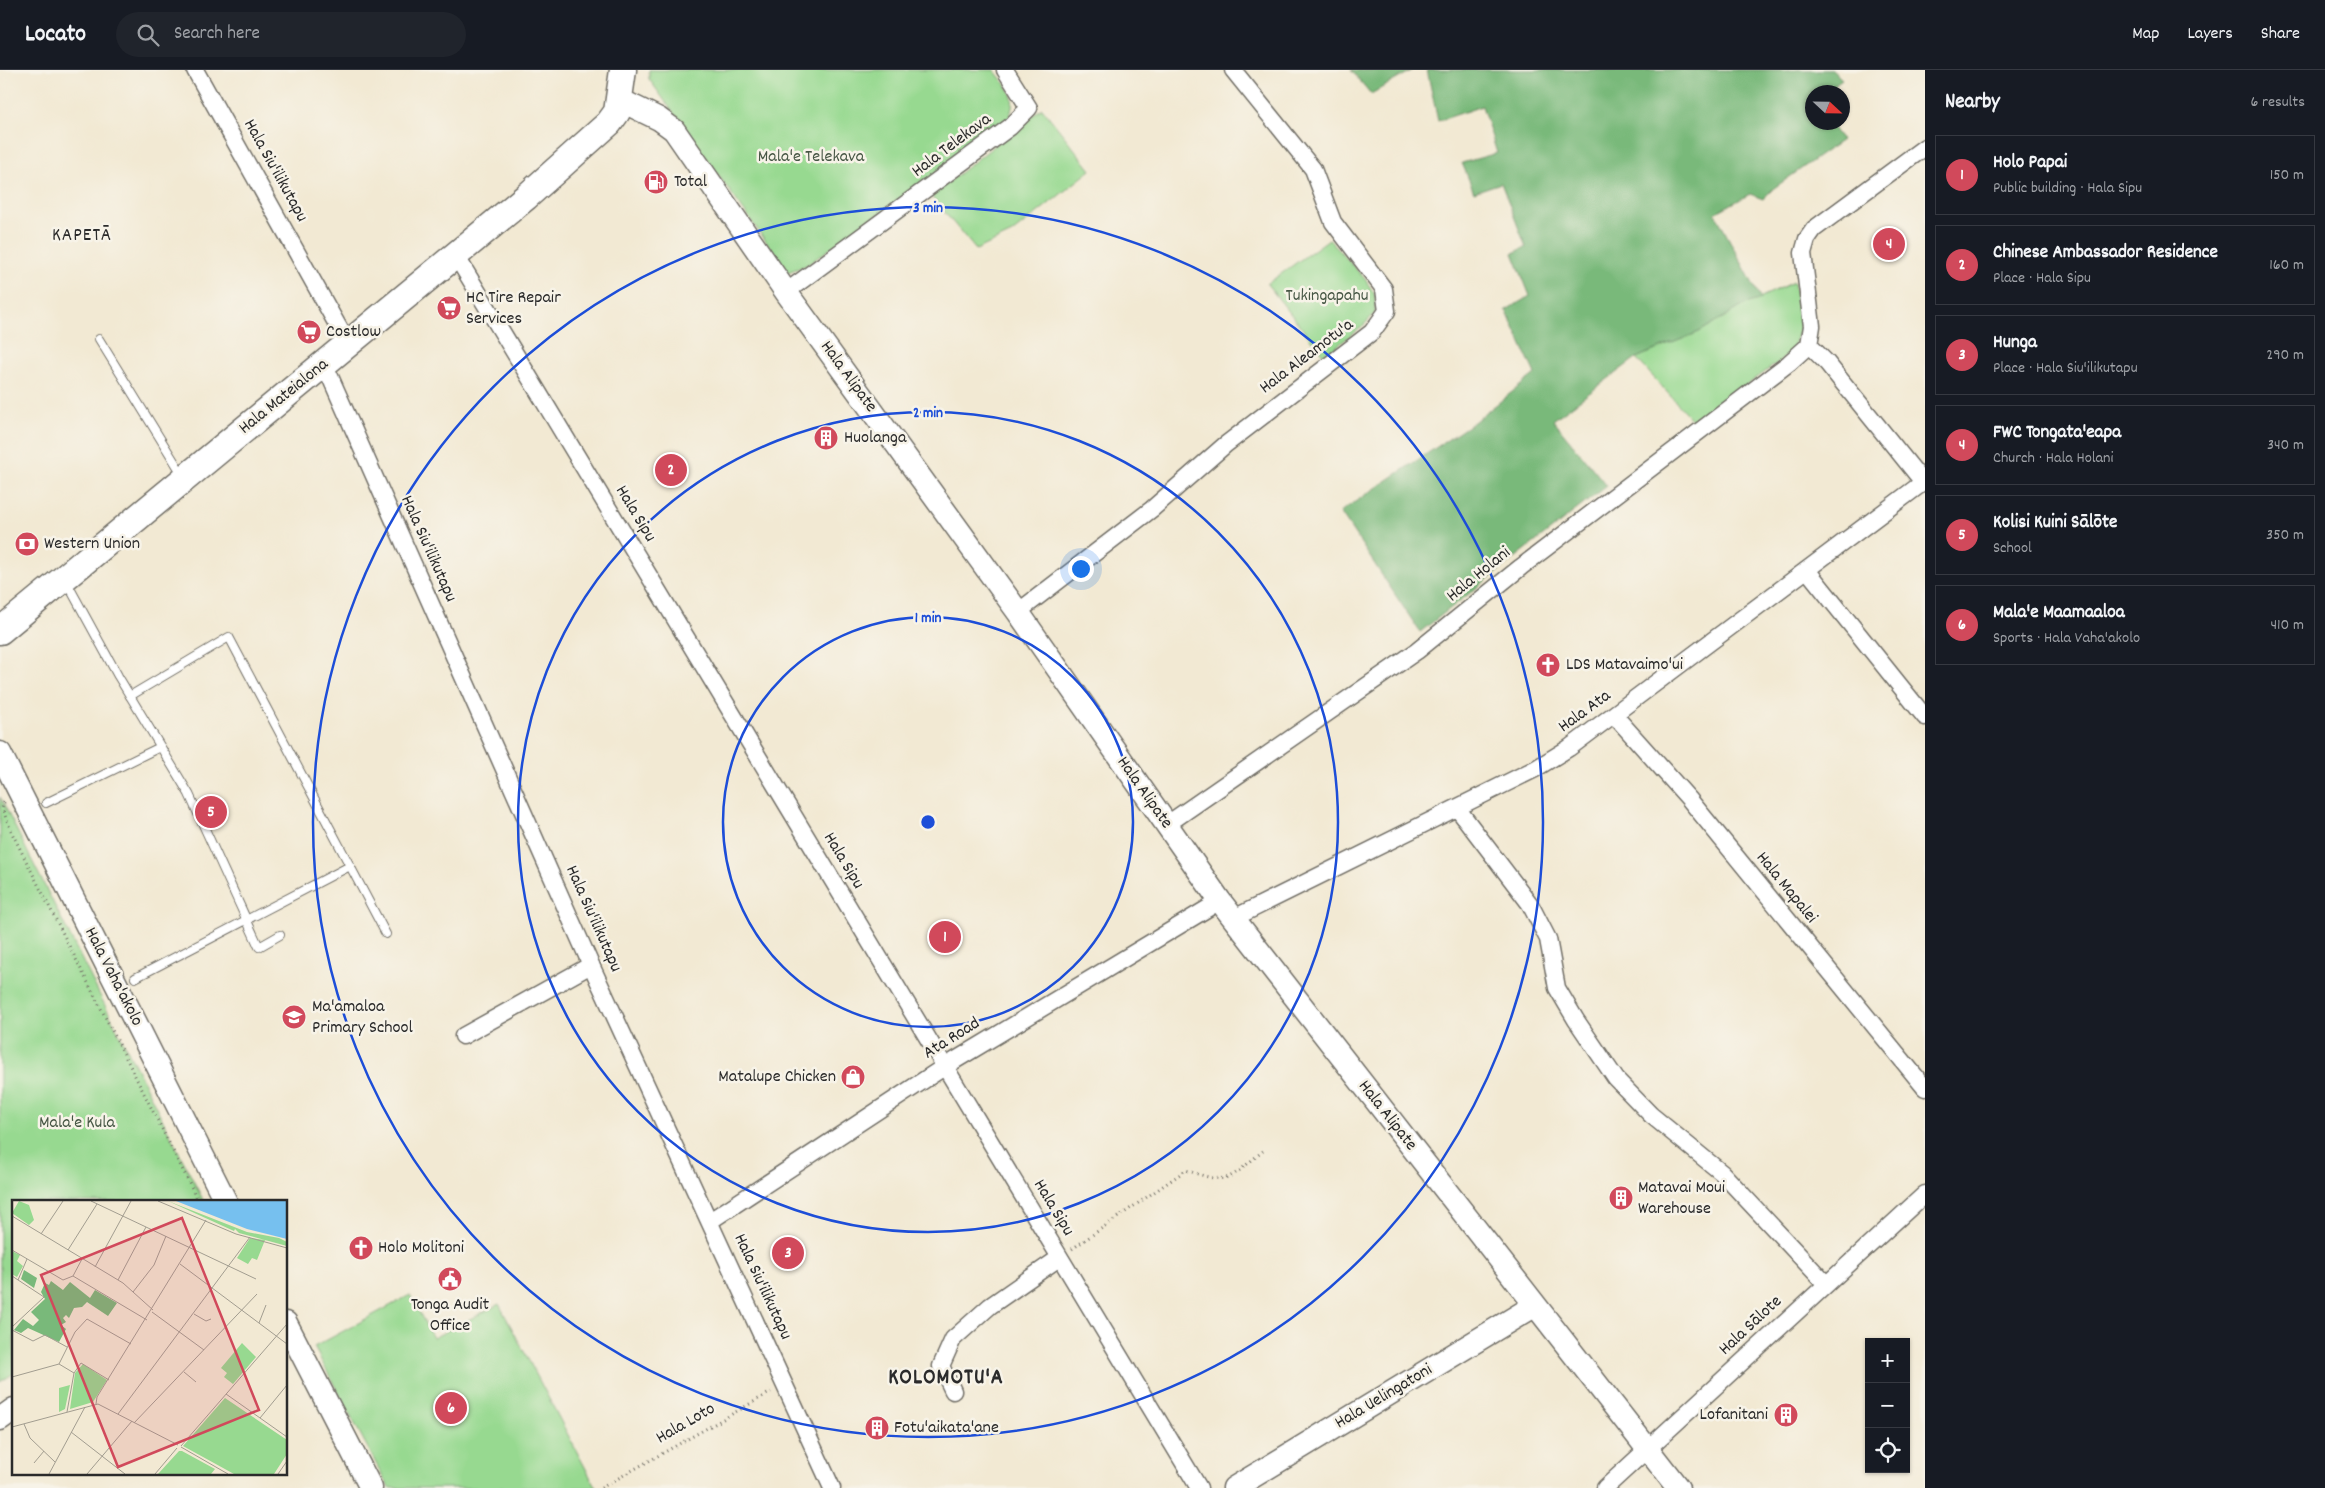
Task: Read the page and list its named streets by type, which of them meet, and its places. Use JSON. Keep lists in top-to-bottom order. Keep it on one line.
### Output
{"streets":{"main road":["Hala Mateialona"],"street":["Hala Telekava","Hala Siu'ilikutapu","Hala Aleamotu'a","Hala Alipate","Hala Sipu","Hala Holani","Hala Ata","Hala Mapalei","Hala Vaha'akolo","Ata Road","Hala Sālote","Hala Uelingatoni"],"path":["Hala Loto"]},"crossings":[["Hala Telekava","Hala Alipate"],["Hala Siu'ilikutapu","Hala Mateialona"],["Hala Siu'ilikutapu","Ata Road"],["Hala Siu'ilikutapu","Hala Loto"],["Hala Aleamotu'a","Hala Alipate"],["Hala Alipate","Hala Mateialona"],["Hala Alipate","Hala Holani"],["Hala Alipate","Hala Ata"],["Hala Alipate","Ata Road"],["Hala Alipate","Hala Sālote"],["Hala Alipate","Hala Uelingatoni"],["Hala Mateialona","Hala Sipu"],["Hala Sipu","Ata Road"],["Hala Ata","Hala Mapalei"],["Hala Ata","Ata Road"]],"districts":["KAPETĀ","KOLOMOTU'A"],"parks":["Mala'e Telekava","Tukingapahu","Mala'e Kula"],"places":{"fuel station":["Total"],"supermarket":["HC Tire Repair Services","Costlow"],"building":["Huolanga","Matavai Moui Warehouse","Lofanitani","Fotu'aikata'ane"],"bank":["Western Union"],"church":["LDS Matavaimo'ui","Holo Molitoni"],"school or university":["Ma'amaloa Primary School"],"shop":["Matalupe Chicken"],"public building":["Tonga Audit Office"]},"north":"right","page":{"header":"Locato","search":"Search here","nav":["Map","Layers","Share"],"heading":["Nearby","6 results"],"list":[{"mark":"1","name":"Holo Papai","note":"Public building · Hala Sipu","value":"150 m"},{"mark":"2","name":"Chinese Ambassador Residence","note":"Place · Hala Sipu","value":"160 m"},{"mark":"3","name":"Hunga","note":"Place · Hala Siu'ilikutapu","value":"290 m"},{"mark":"4","name":"FWC Tongata'eapa","note":"Church · Hala Holani","value":"340 m"},{"mark":"5","name":"Kolisi Kuini Sālōte","note":"School","value":"350 m"},{"mark":"6","name":"Mala'e Maamaaloa","note":"Sports · Hala Vaha'akolo","value":"410 m"}],"pins":["4","2","5","1","3","6"],"map_buttons":["+","−"]},"rings":["3 min","2 min","1 min"]}
